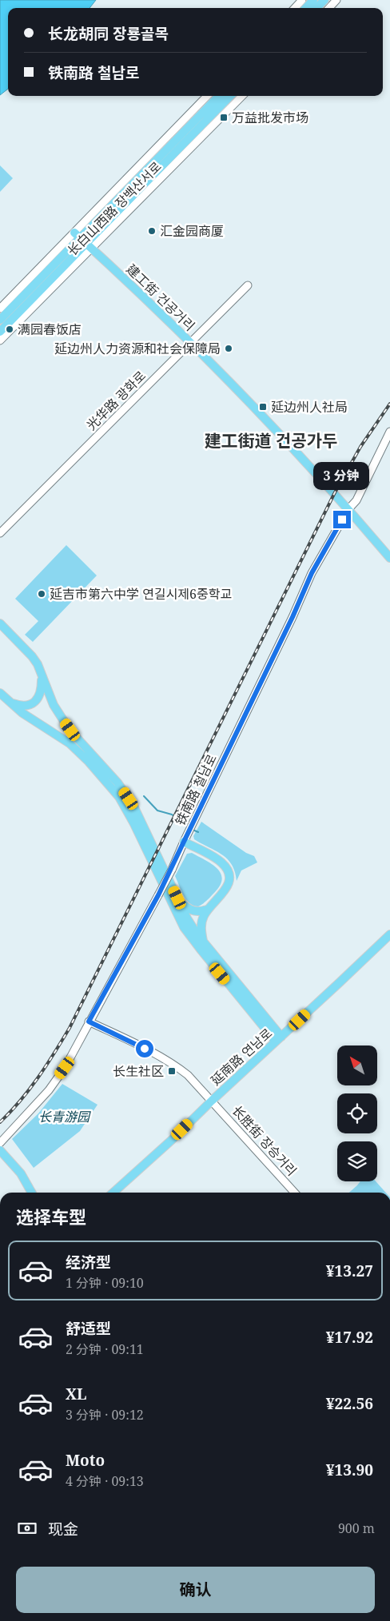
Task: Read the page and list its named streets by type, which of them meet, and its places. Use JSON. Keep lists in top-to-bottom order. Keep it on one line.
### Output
{"streets":{"main road":["长白山西路 장백산서로","建工街 건공거리","延南路 연남로"],"street":["光华路 광화로","铁南路 철남로","长胜街 장승거리"]},"crossings":[["长白山西路 장백산서로","建工街 건공거리"],["建工街 건공거리","光华路 광화로"],["建工街 건공거리","铁南路 철남로"],["铁南路 철남로","长胜街 장승거리"],["延南路 연남로","长胜街 장승거리"]],"districts":["建工街道 건공가두"],"parks":["长青游园"],"places":{"transit":["万益批发市场","延边州人社局","长生社区"],"other":["汇金园商厦","满园春饭店","延边州人力资源和社会保障局","延吉市第六中学 연길시제6중학교"]},"north":"top left","page":{"banner":["长龙胡同 장룡골목","铁南路 철남로"],"bubble":"3 分钟","heading":"选择车型","list":[{"name":"经济型","note":"1 分钟 · 09:10","value":"¥13.27"},{"name":"舒适型","note":"2 分钟 · 09:11","value":"¥17.92"},{"name":"XL","note":"3 分钟 · 09:12","value":"¥22.56"},{"name":"Moto","note":"4 分钟 · 09:13","value":"¥13.90"}],"pay":["现金","900 m"],"buttons":"确认"}}
